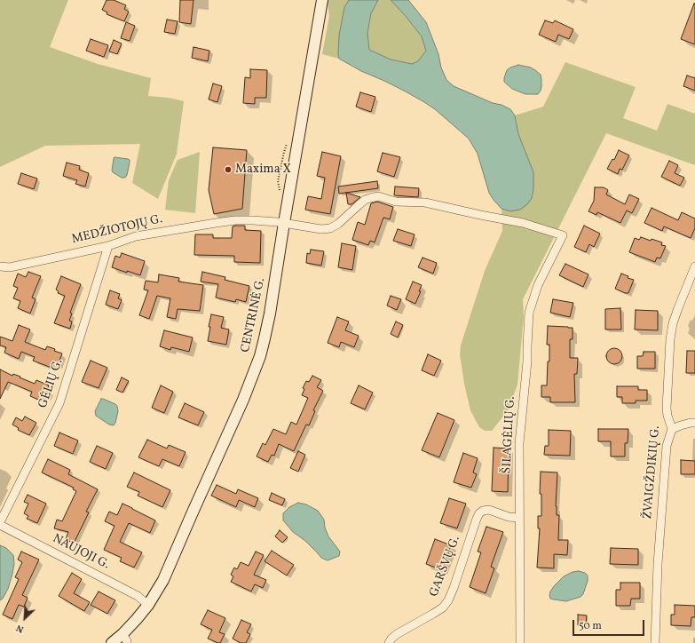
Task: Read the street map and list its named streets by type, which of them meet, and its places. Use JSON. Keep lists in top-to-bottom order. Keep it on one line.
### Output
{"streets":{"main road":["CENTRINĖ G."],"street":["MEDŽIOTOJŲ G.","GĖLIŲ G.","ŠILAGĖLIŲ G.","ŽVAIGŽDIKIŲ G.","NAUJOJI G.","GARŠVŲ G."]},"crossings":[["MEDŽIOTOJŲ G.","CENTRINĖ G."],["MEDŽIOTOJŲ G.","GĖLIŲ G."],["MEDŽIOTOJŲ G.","ŠILAGĖLIŲ G."],["CENTRINĖ G.","NAUJOJI G."],["GĖLIŲ G.","NAUJOJI G."],["ŠILAGĖLIŲ G.","GARŠVŲ G."]],"places":["Maxima X"],"scale_bar":"50 m","north":"bottom left"}
